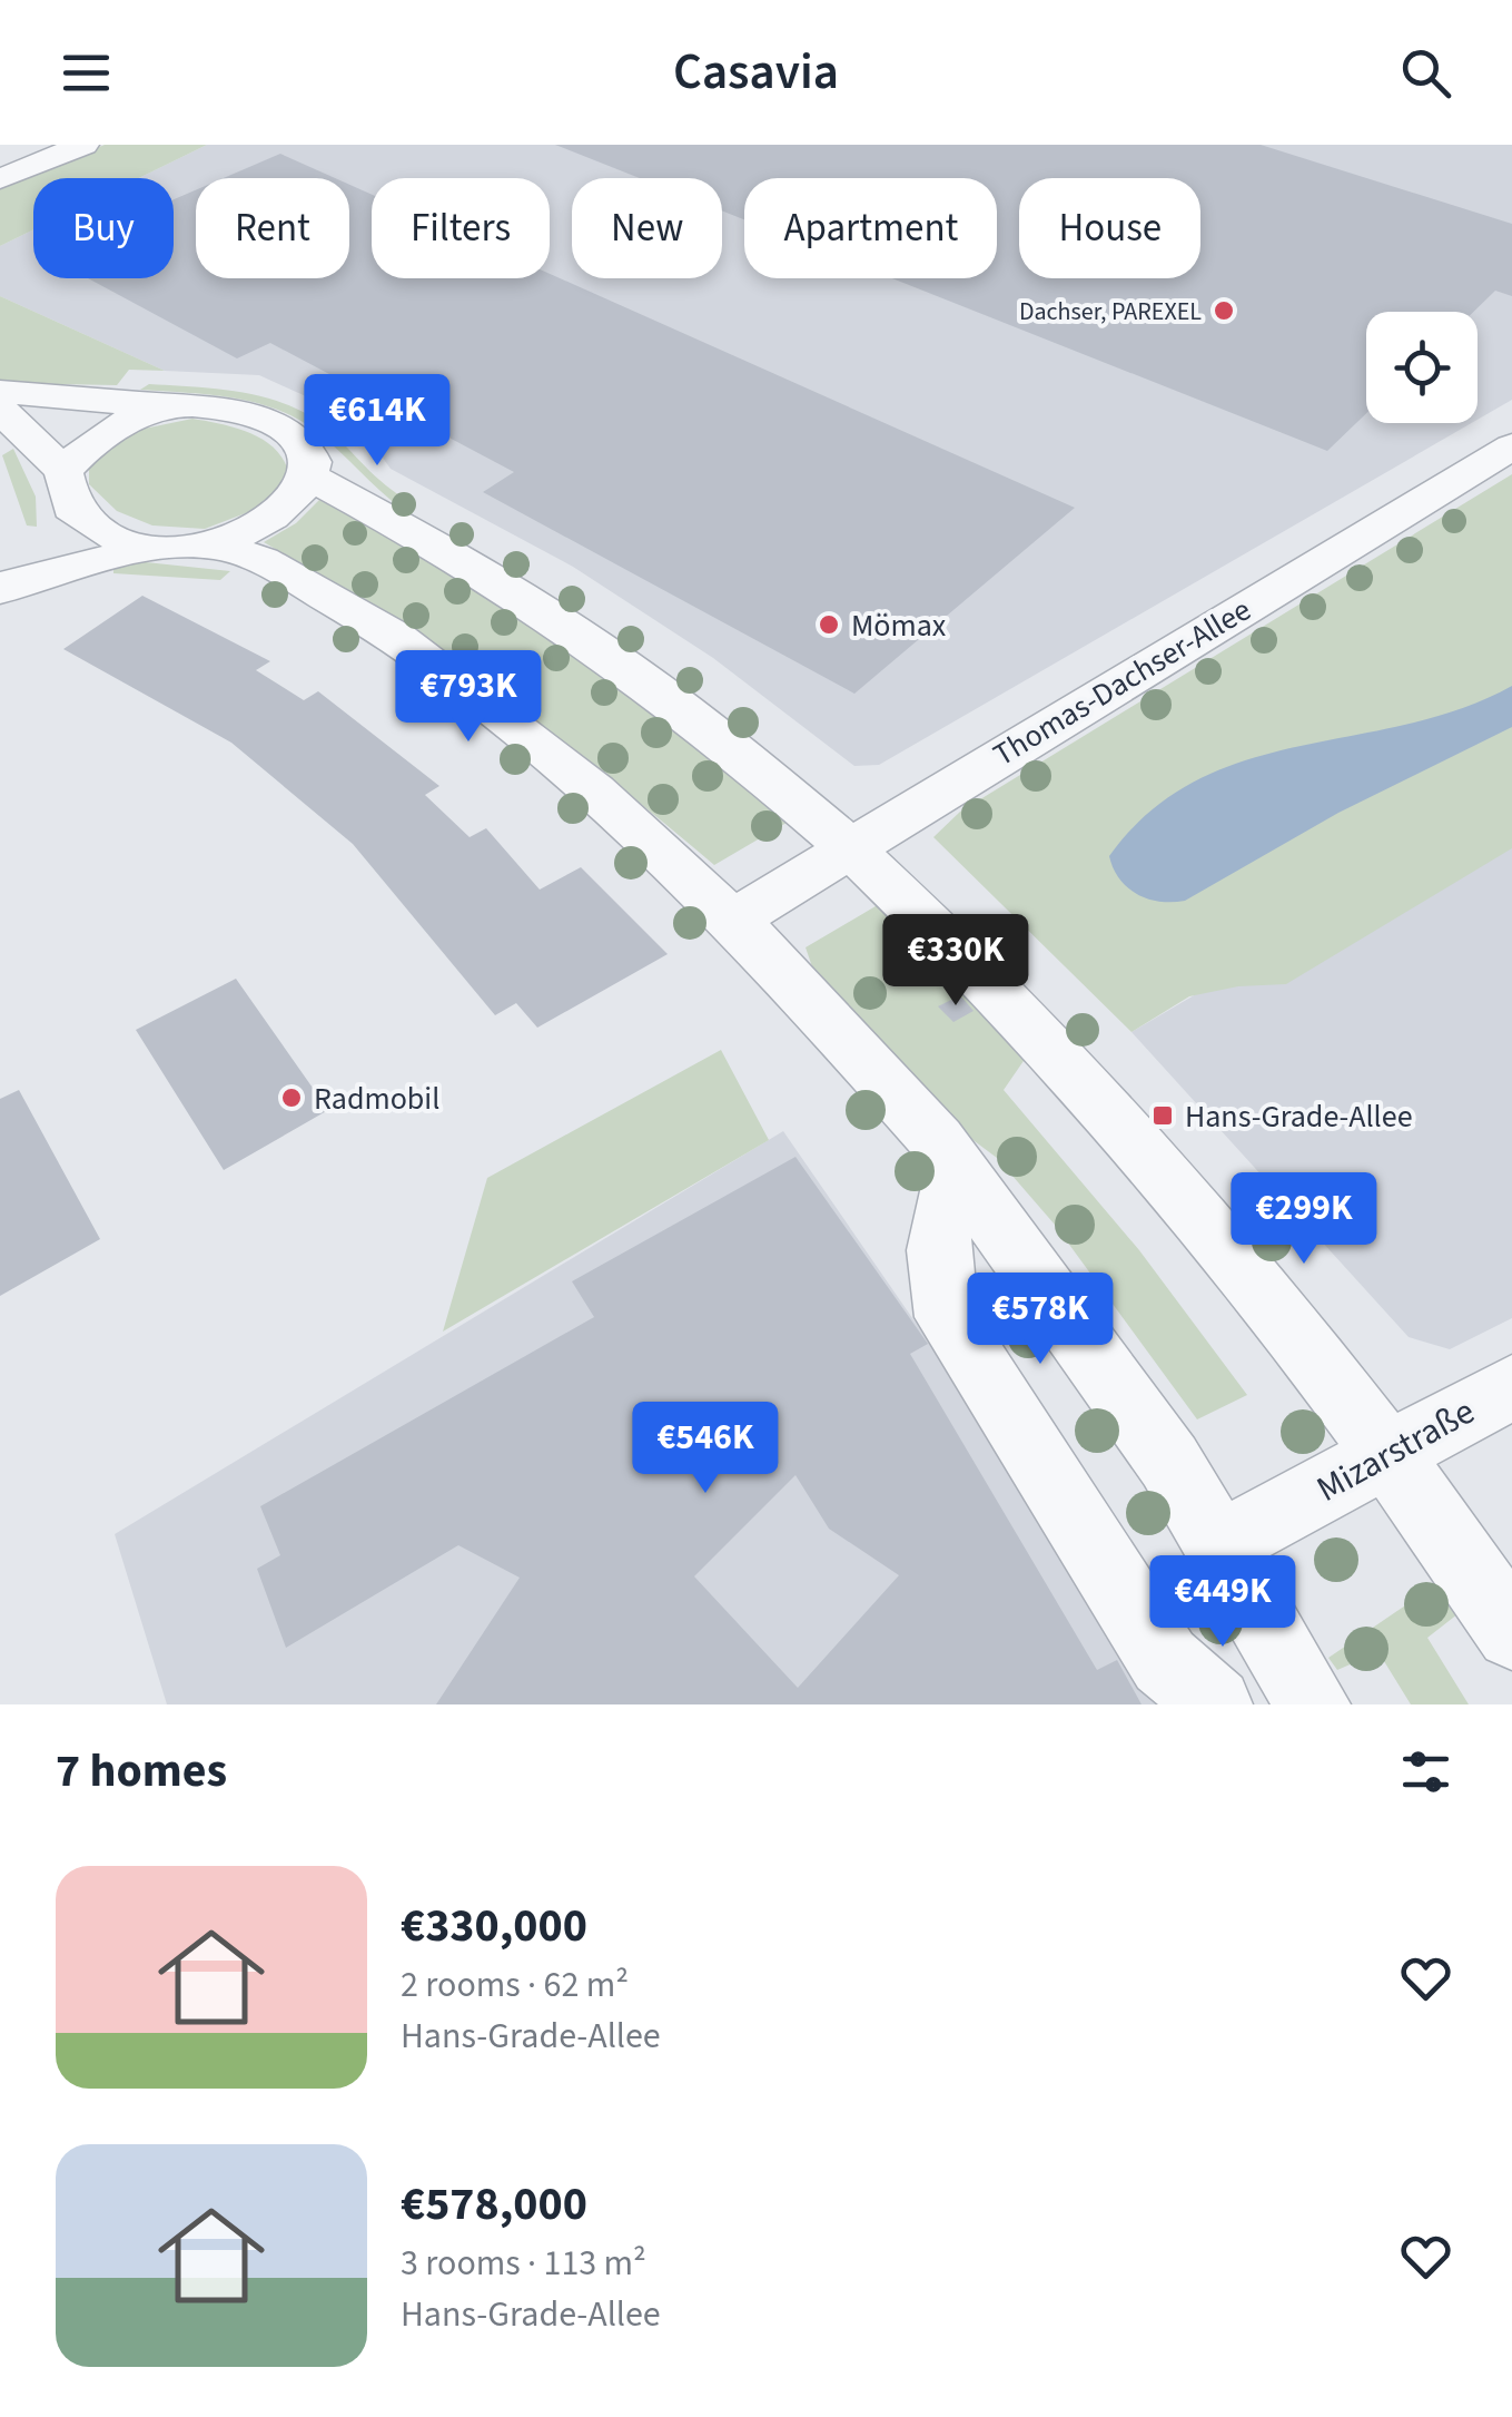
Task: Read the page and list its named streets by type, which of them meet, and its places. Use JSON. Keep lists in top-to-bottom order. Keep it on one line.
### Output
{"streets":{"street":["Thomas-Dachser-Allee","Mizarstraße"]},"places":{"other":["Dachser, PAREXEL","Mömax","Radmobil"],"transit":["Hans-Grade-Allee"]},"page":{"header":"Casavia","chip":["Buy","Rent","Filters","New","Apartment","House"],"price":["€614K","€793K","€330K","€299K","€578K","€546K","€449K"],"heading":"7 homes","list":[{"name":"€330,000","note":"2 rooms · 62 m² · Hans-Grade-Allee"},{"name":"€578,000","note":"3 rooms · 113 m² · Hans-Grade-Allee"}]}}
